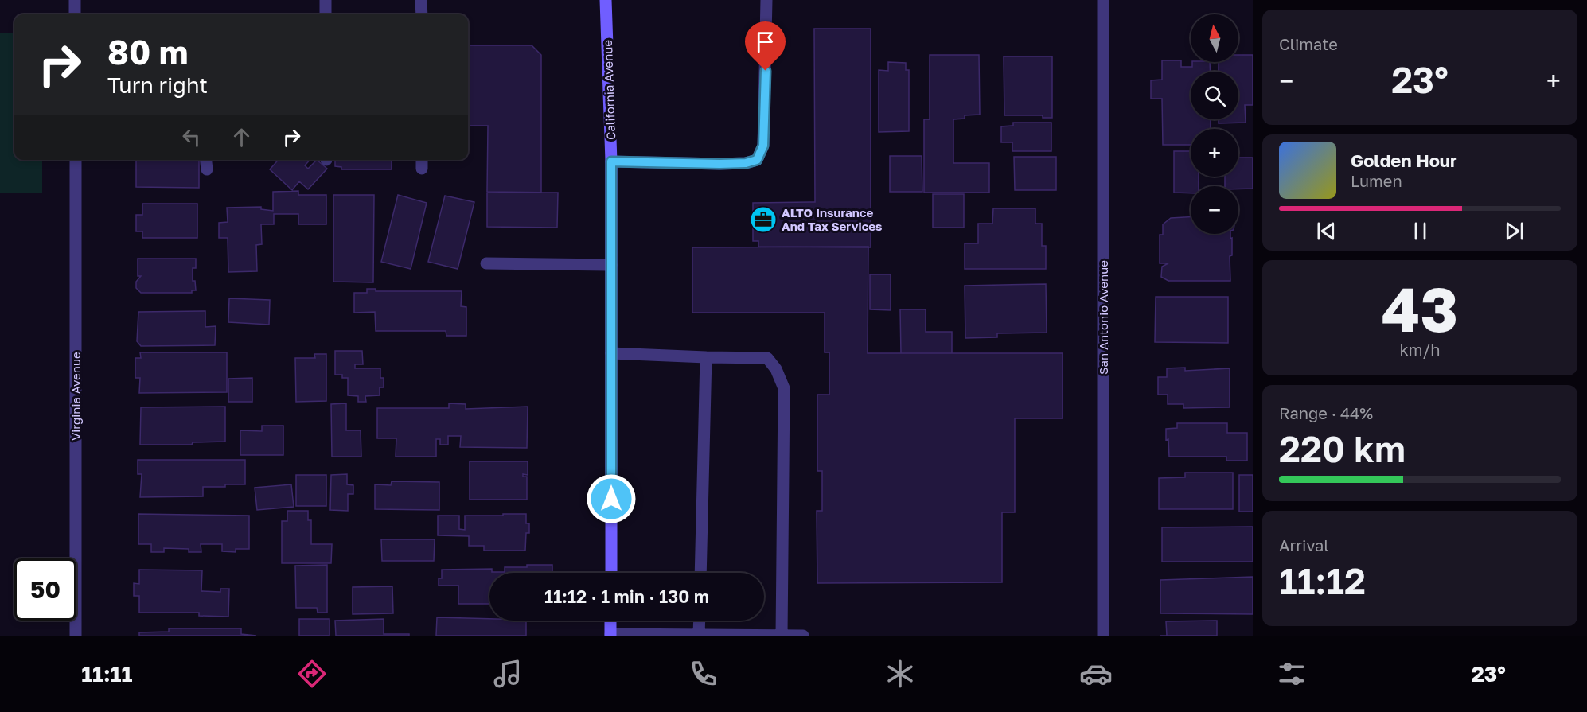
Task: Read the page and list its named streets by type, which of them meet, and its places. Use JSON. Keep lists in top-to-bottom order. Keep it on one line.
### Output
{"streets":{"main road":["California Avenue"],"street":["San Antonio Avenue","Virginia Avenue"]},"places":{"office":["ALTO Insurance And Tax Services"]},"north":"top","page":{"tile":["Climate",["43","km/h"],["Range · 44%","220 km"],["Arrival","11:12"]],"map_buttons":["+","−"],"turn":["80 m","Turn right"],"heat":["−","23°","+"],"song":["Golden Hour","Lumen"],"limit":"50","trip":"11:12 · 1 min · 130 m","tabs":["11:11","23°"]}}
